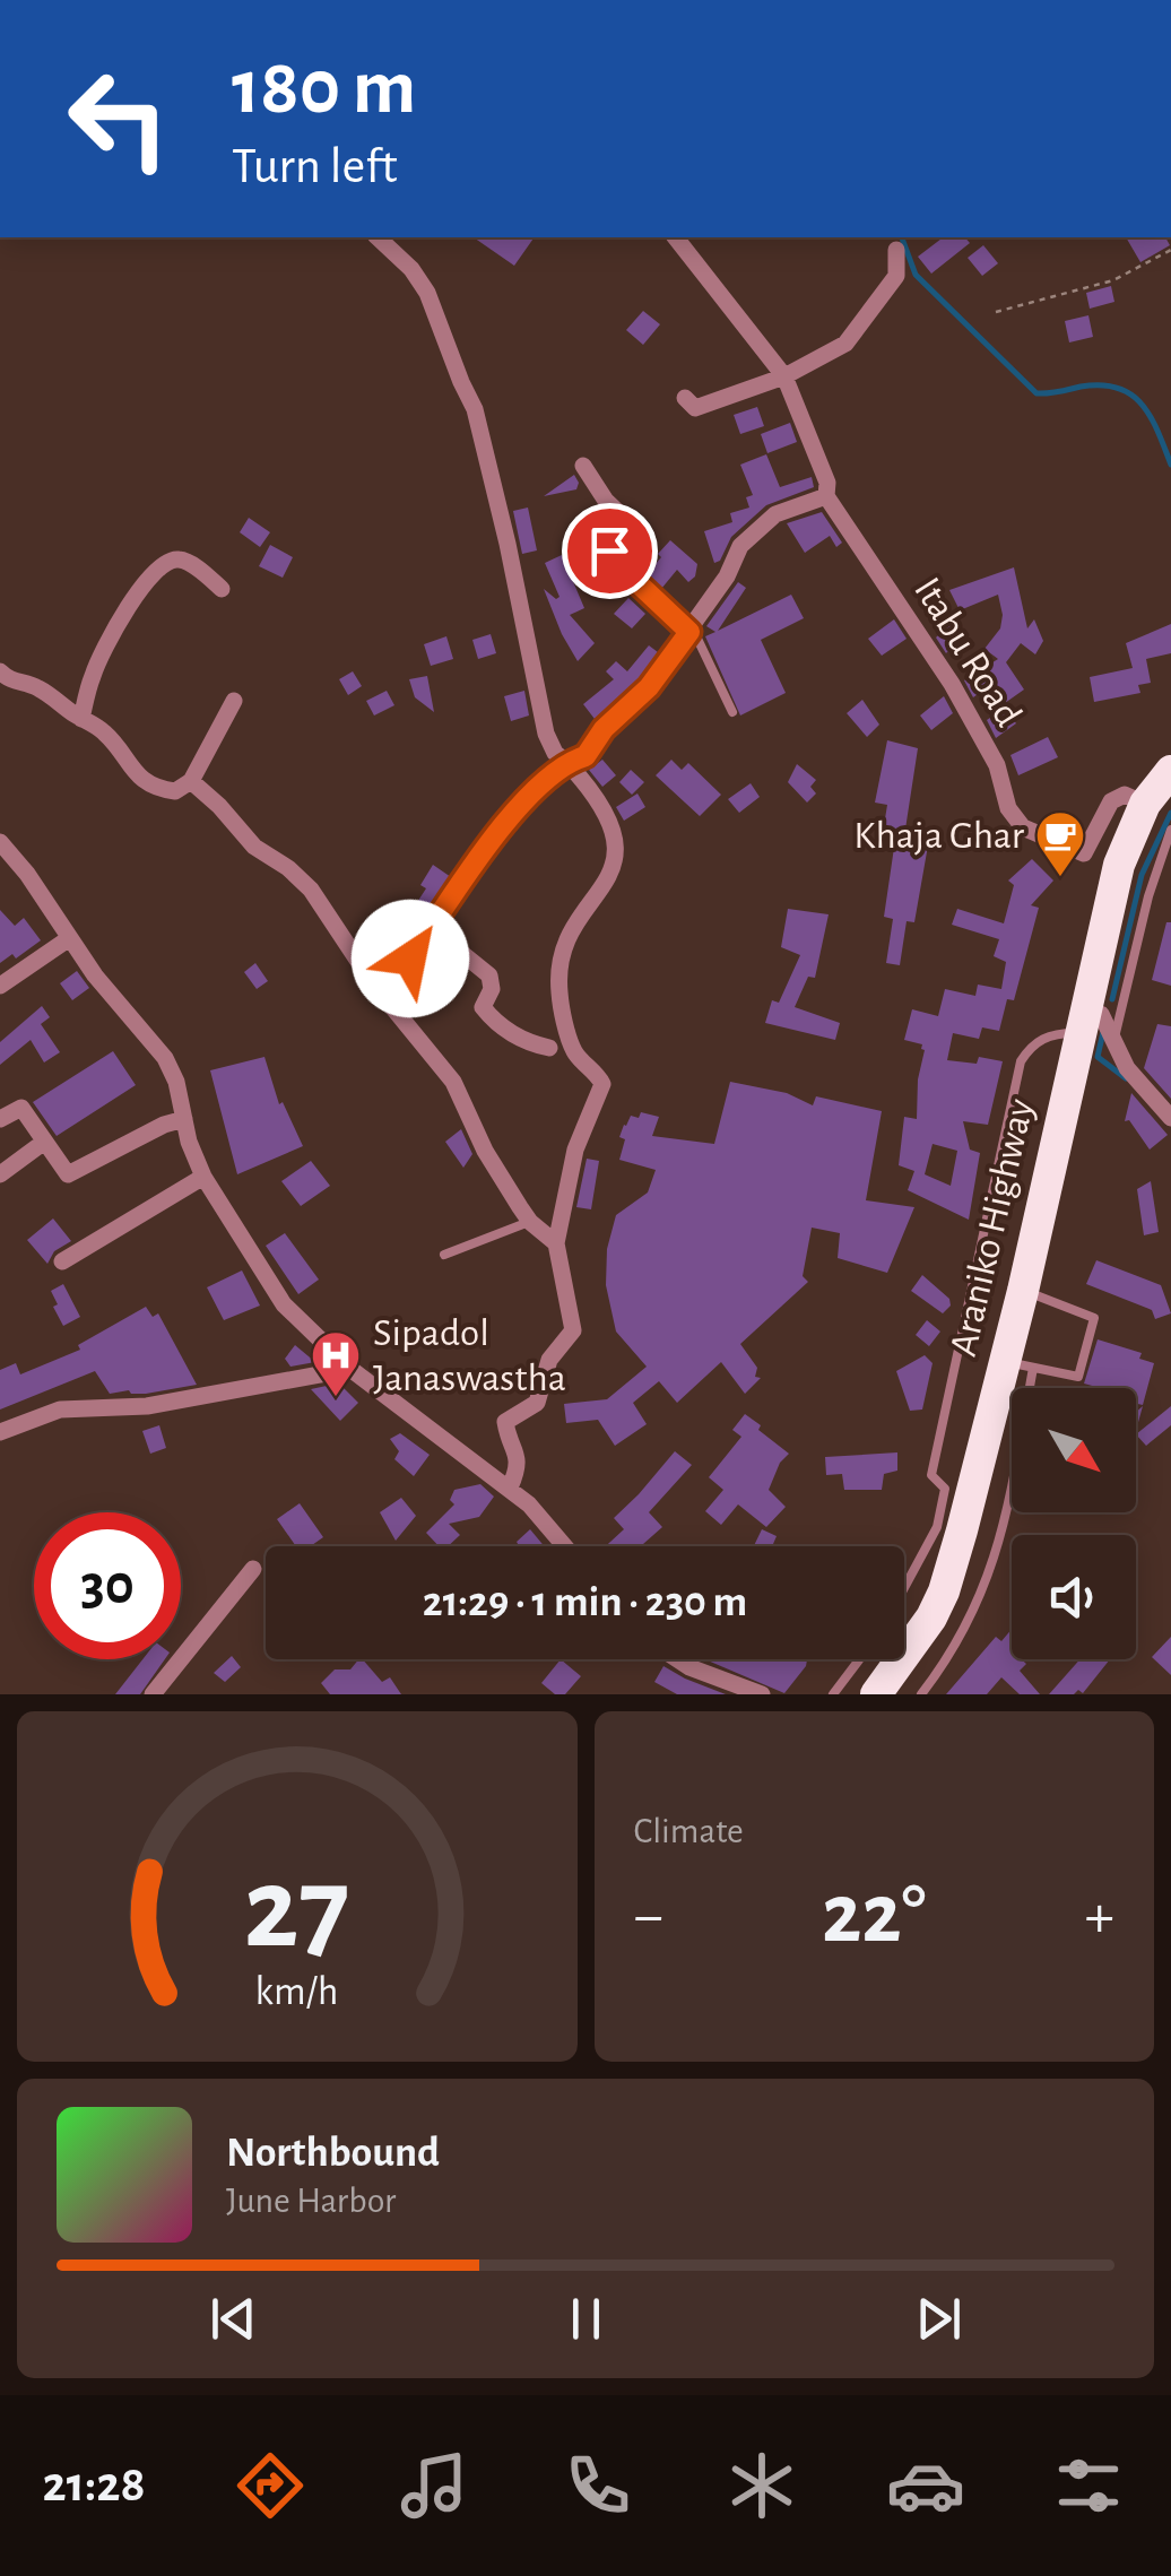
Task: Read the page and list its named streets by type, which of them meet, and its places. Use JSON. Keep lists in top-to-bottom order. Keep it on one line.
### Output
{"streets":{"highway":["Araniko Highway"],"street":["Itabu Road"]},"crossings":[["Itabu Road","Araniko Highway"]],"places":{"cafe":["Khaja Ghar"],"hospital":["Sipadol Janaswastha"]},"north":"bottom right","page":{"turn":["180 m","Turn left"],"limit":"30","trip":"21:29 · 1 min · 230 m","tile":"Climate","heat":["−","22°","+"],"song":["Northbound","June Harbor"],"tabs":"21:28","gauge":["27","km/h"]}}
